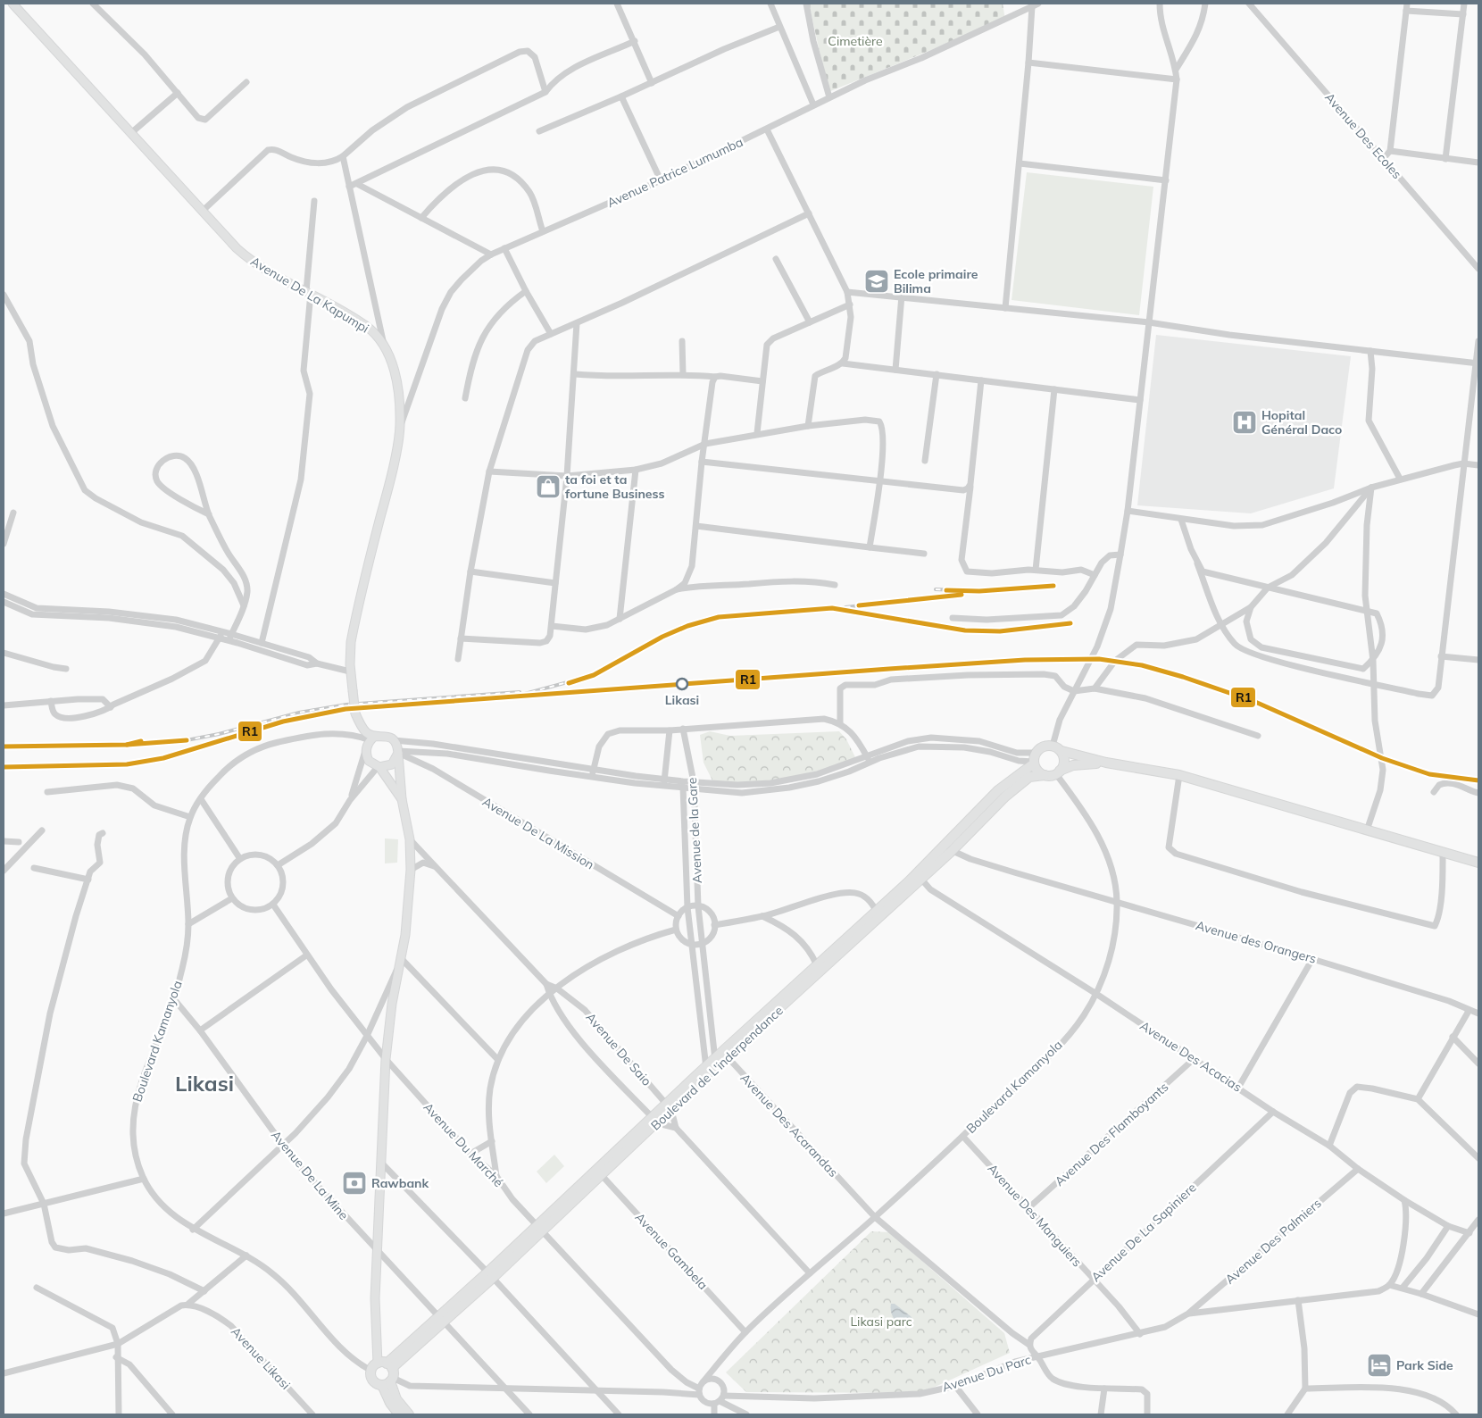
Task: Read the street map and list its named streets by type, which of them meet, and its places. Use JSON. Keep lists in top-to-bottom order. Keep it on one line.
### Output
{"streets":{"highway":["Boulevard de L'inderpendance"],"main road":["Avenue De La Kapumpi"],"street":["Avenue Des Ecoles","Avenue Patrice Lumumba","Avenue de la Gare","Avenue De La Mission","Avenue des Orangers","Boulevard Kamanyola","Avenue De Saio","Avenue Des Acacias","Avenue Des Acarandas","Avenue Des Flamboyants","Avenue Du Marché","Avenue De La Mine","Avenue Des Manguiers","Avenue De La Sapiniere","Avenue Des Palmiers","Avenue Gambela","Avenue Likasi","Avenue Du Parc"]},"crossings":[["Avenue Patrice Lumumba","Avenue De La Kapumpi"],["Avenue De La Kapumpi","Avenue De La Mission"],["Avenue De La Kapumpi","Boulevard Kamanyola"],["Avenue De La Mission","Boulevard Kamanyola"],["Avenue des Orangers","Boulevard Kamanyola"],["Avenue des Orangers","Boulevard de L'inderpendance"],["Boulevard Kamanyola","Avenue De Saio"],["Boulevard Kamanyola","Avenue Des Acacias"],["Boulevard Kamanyola","Boulevard de L'inderpendance"],["Boulevard Kamanyola","Avenue Des Acarandas"],["Boulevard Kamanyola","Avenue Du Marché"],["Boulevard Kamanyola","Avenue De La Mine"],["Boulevard Kamanyola","Avenue Des Manguiers"],["Boulevard Kamanyola","Avenue Gambela"],["Boulevard Kamanyola","Avenue Du Parc"],["Avenue De Saio","Boulevard de L'inderpendance"],["Avenue Des Acacias","Boulevard de L'inderpendance"],["Avenue Des Acacias","Avenue Des Flamboyants"],["Avenue Des Acacias","Avenue De La Sapiniere"],["Avenue Des Acacias","Avenue Des Palmiers"],["Boulevard de L'inderpendance","Avenue Des Acarandas"],["Boulevard de L'inderpendance","Avenue Du Marché"],["Boulevard de L'inderpendance","Avenue De La Mine"],["Boulevard de L'inderpendance","Avenue Gambela"],["Avenue Des Acarandas","Avenue De La Sapiniere"],["Avenue Des Flamboyants","Avenue Des Manguiers"],["Avenue Du Marché","Avenue Du Parc"],["Avenue Des Manguiers","Avenue De La Sapiniere"],["Avenue Des Manguiers","Avenue Du Parc"],["Avenue Des Palmiers","Avenue Du Parc"]],"districts":["Likasi"],"parks":["Cimetière","Likasi parc"],"places":{"school or university":["Ecole primaire Bilima"],"hospital":["Hopital Général Daco"],"shop":["ta foi et ta fortune Business"],"other":["Likasi"],"bank":["Rawbank"],"hotel":["Park Side"]},"lines":["transit line R1"]}
